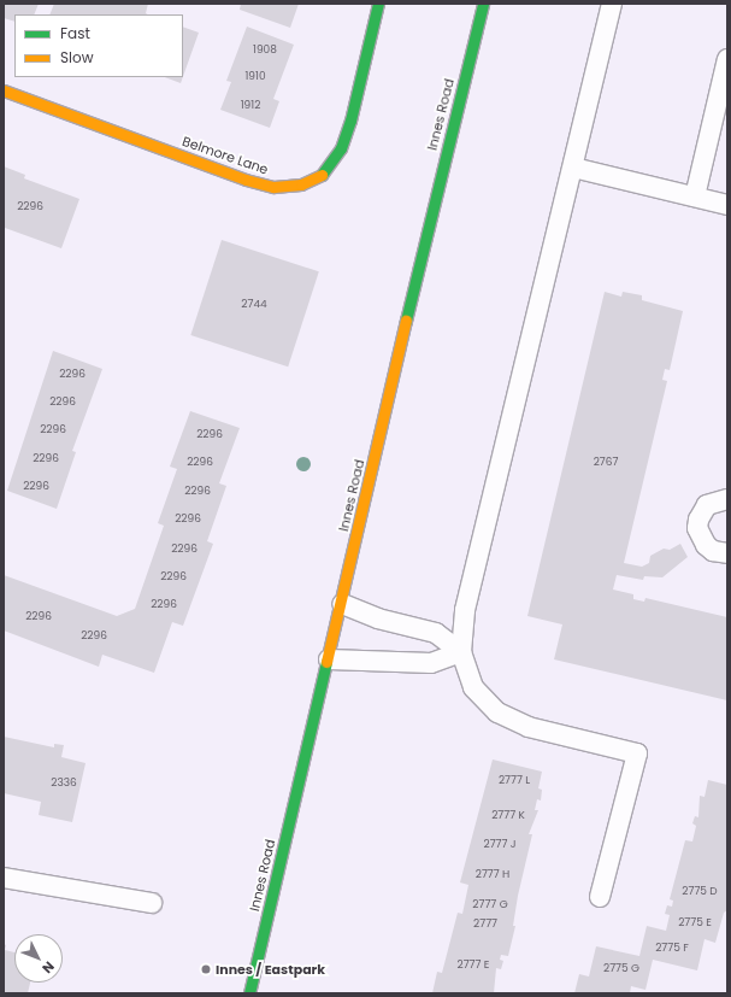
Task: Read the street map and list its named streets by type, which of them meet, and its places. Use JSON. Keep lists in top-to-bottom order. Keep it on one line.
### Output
{"streets":{"street":["Innes Road","Belmore Lane"]},"places":["Innes / Eastpark"],"house_numbers":["1908","1910","1912","2296","2744","2296","2296","2296","2296","2296","2296","2767","2296","2296","2296","2296","2296","2296","2296","2296","2777 L","2336","2777 K","2777 J","2777 H","2775 D","2777 G","2775 E","2777","2775 F","2777 E","2775 G"],"legend":["Fast","Slow"],"north":"bottom right"}
